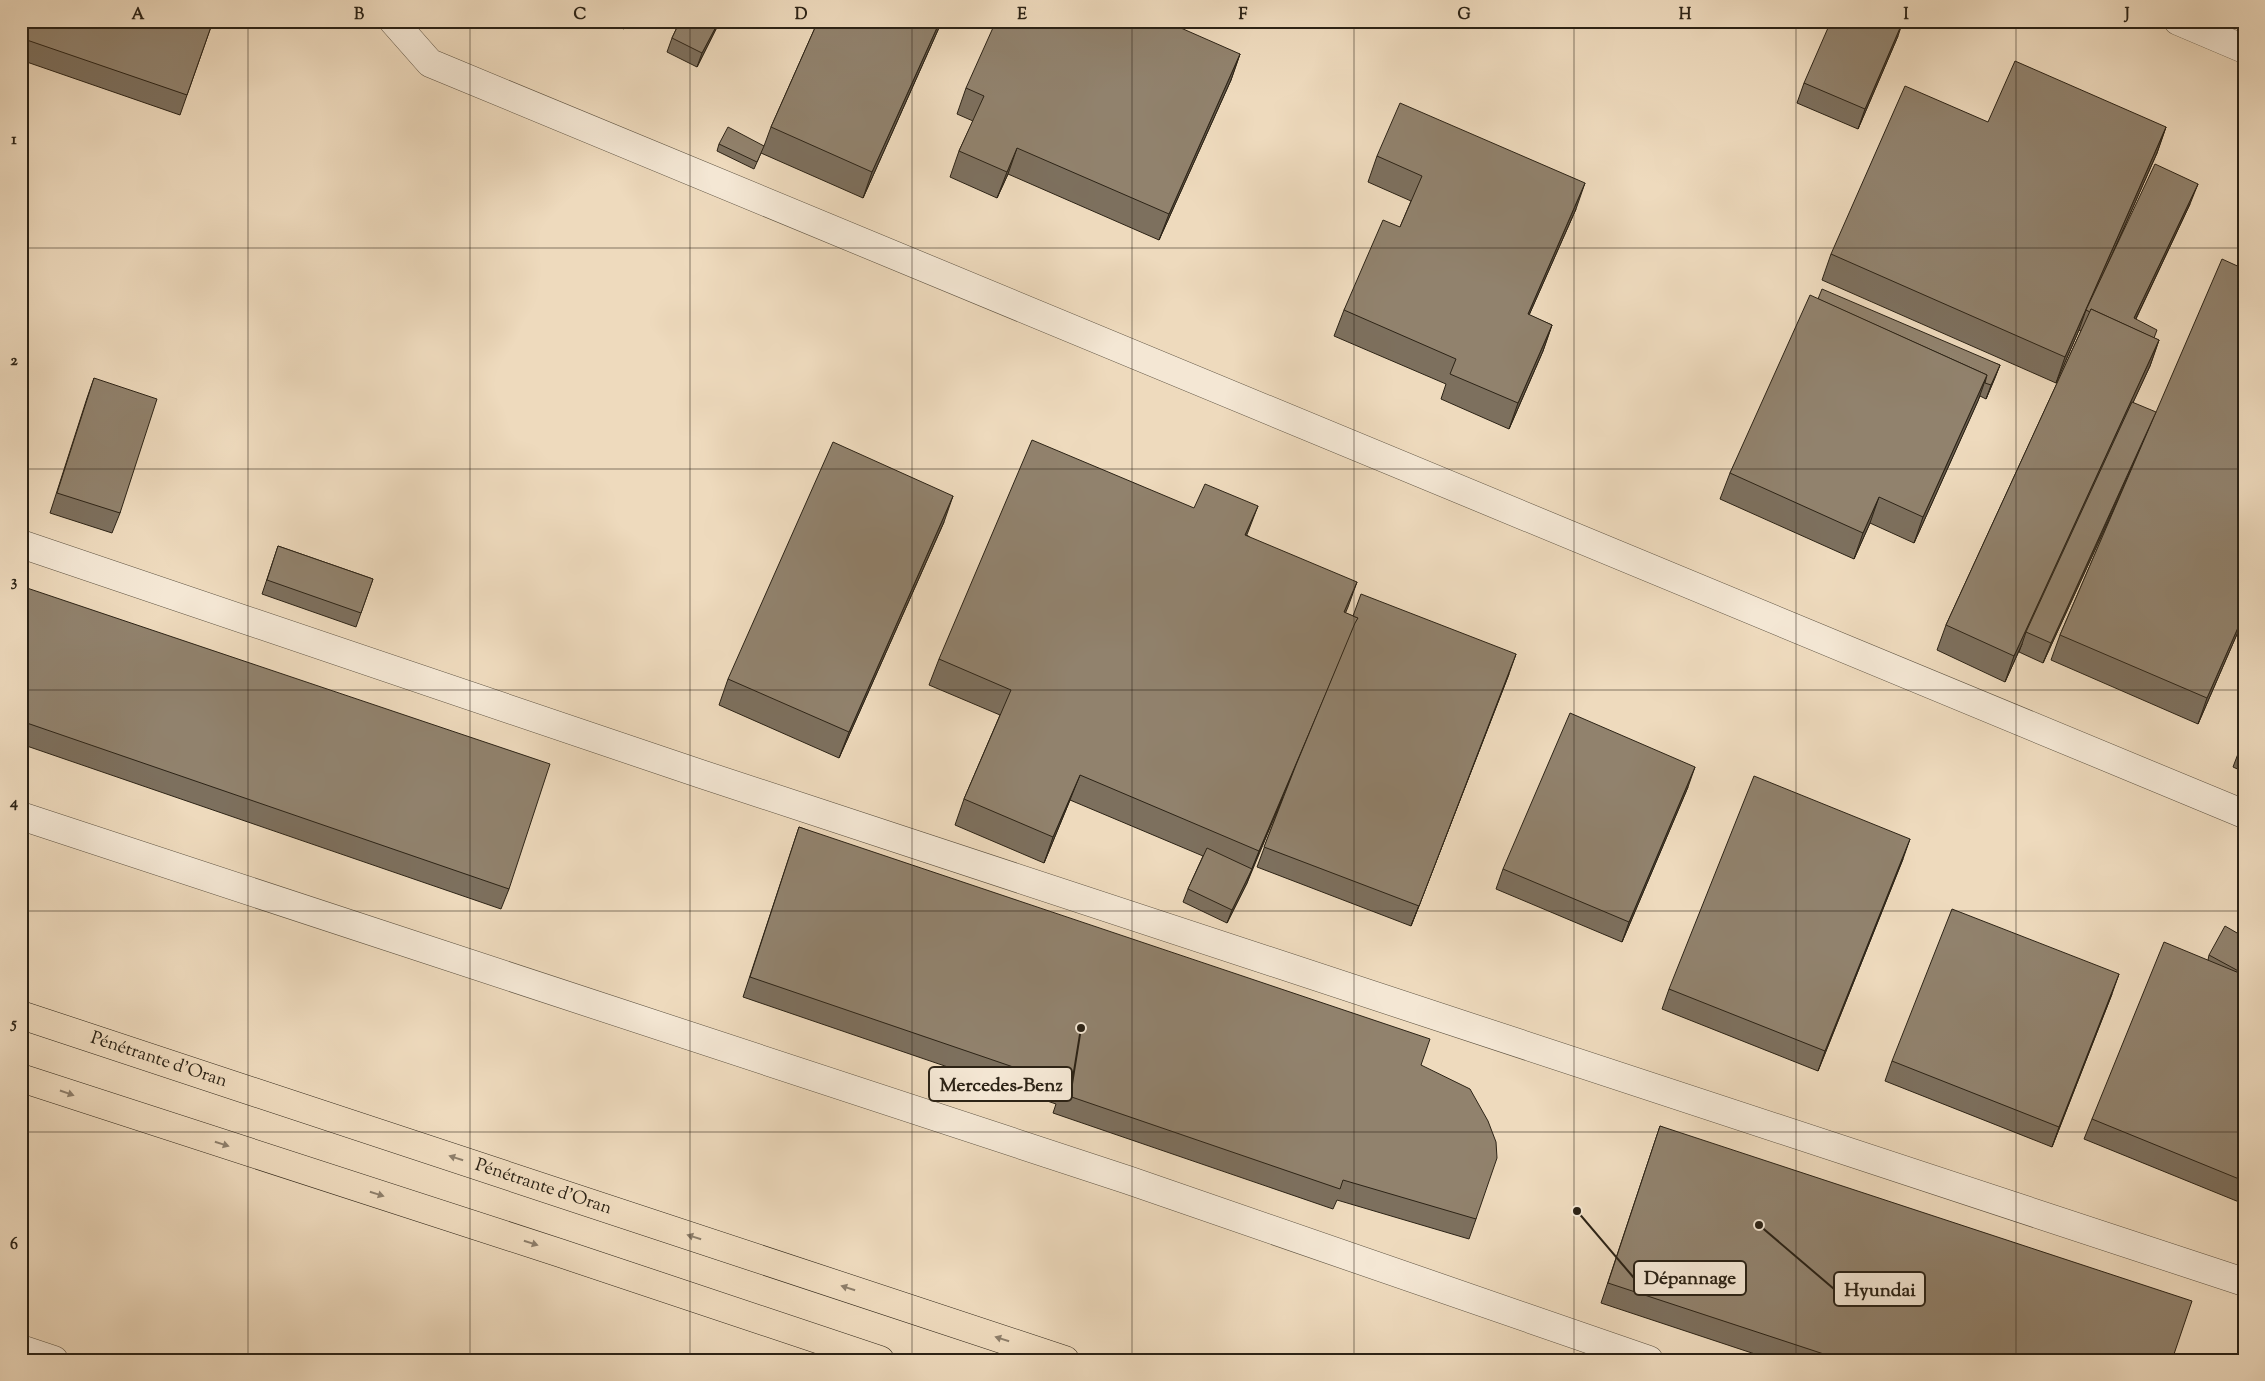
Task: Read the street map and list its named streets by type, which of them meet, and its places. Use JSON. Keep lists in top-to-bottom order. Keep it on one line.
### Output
{"streets":{"highway":["Pénétrante d'Oran"]},"places":["Mercedes-Benz","Dépannage","Hyundai"],"grid":{"columns":["A","B","C","D","E","F","G","H","I","J"],"rows":["1","2","3","4","5","6"]}}
